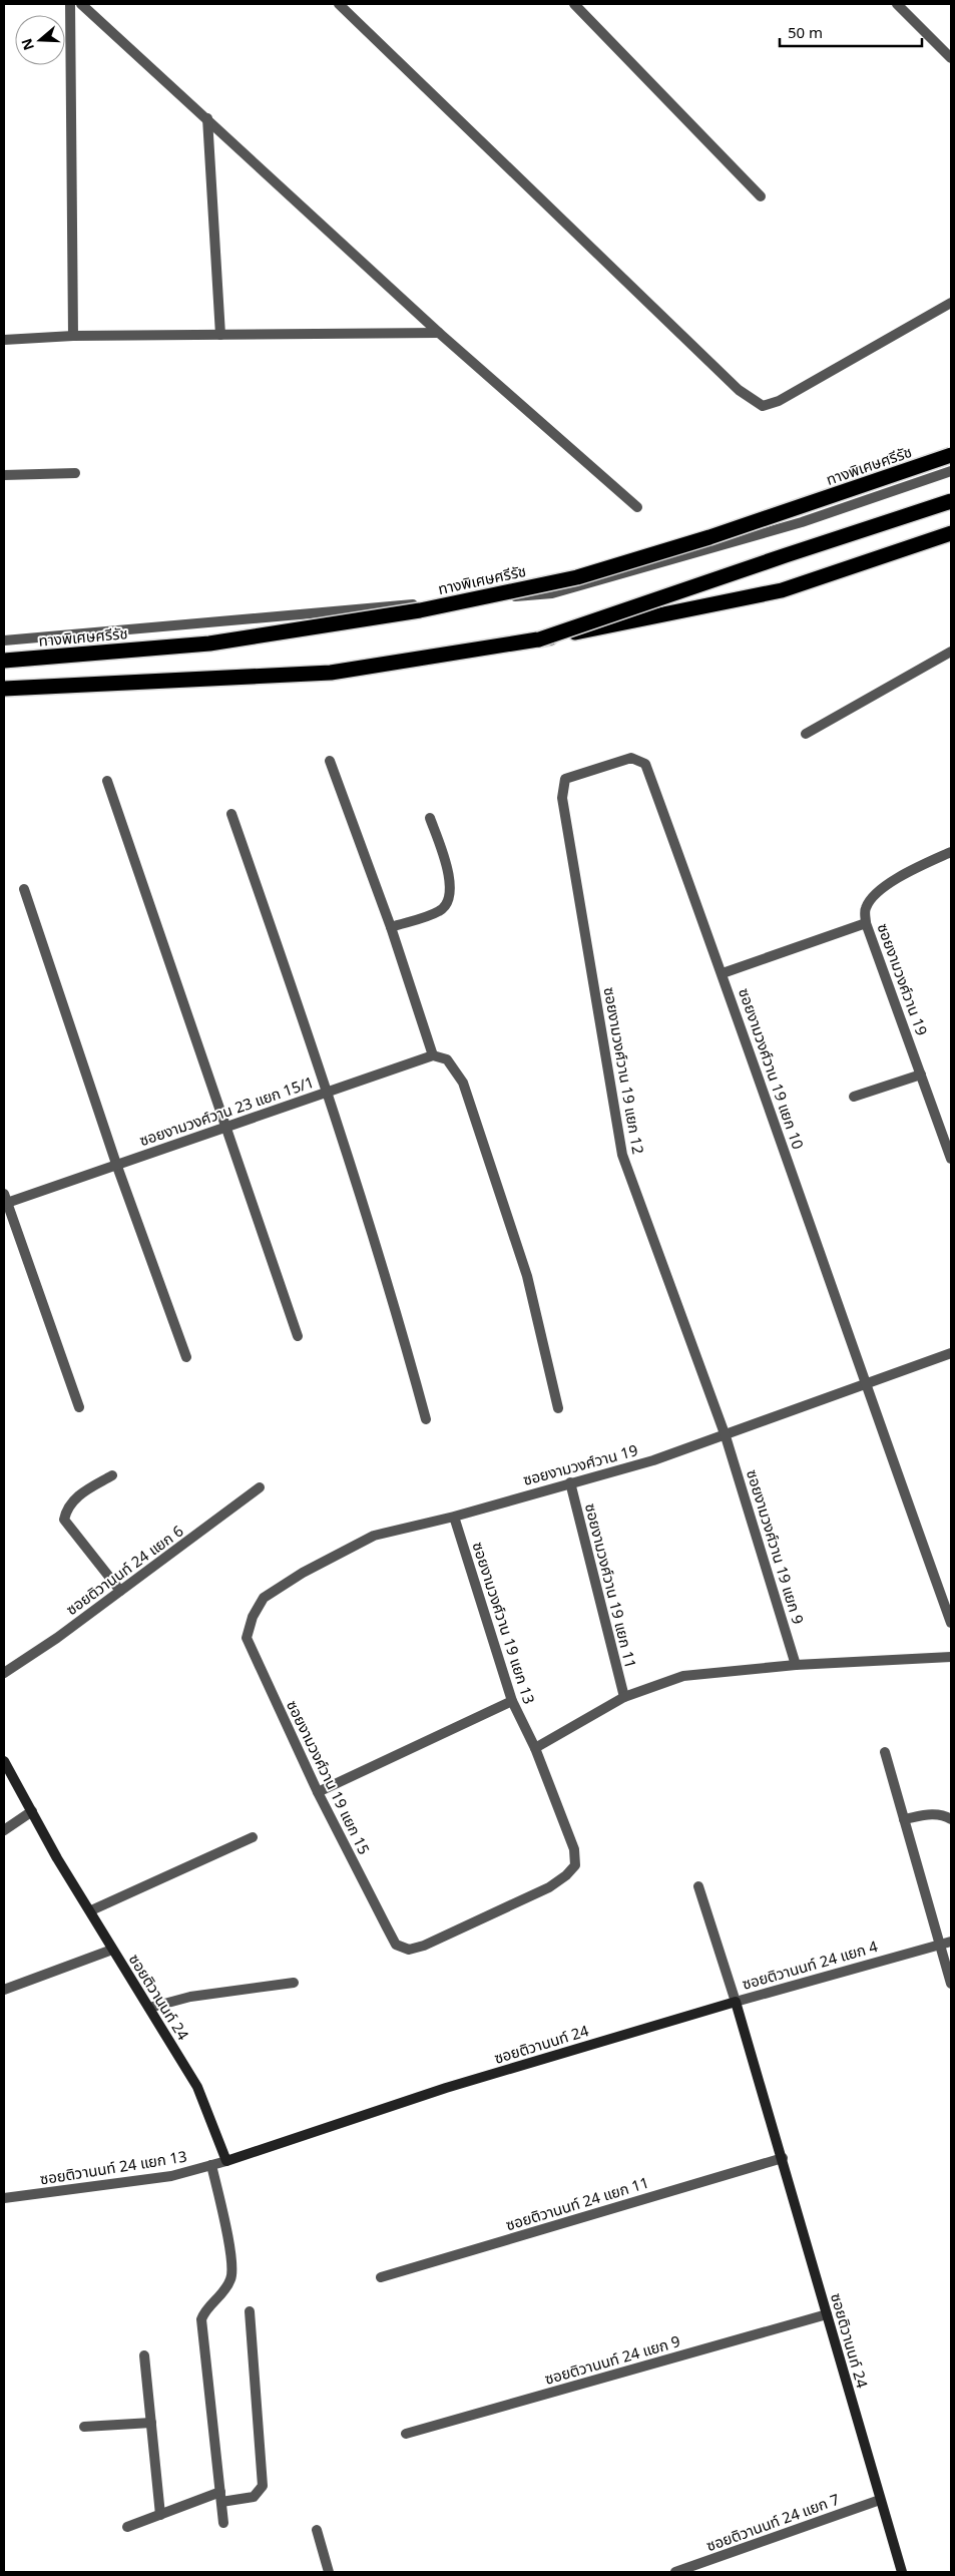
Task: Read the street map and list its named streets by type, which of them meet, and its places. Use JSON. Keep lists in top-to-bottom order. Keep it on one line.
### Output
{"streets":{"highway":["ทางพิเศษศรีรัช"],"street":["ซอยงามวงศ์วาน 19","ซอยงามวงศ์วาน 19 แยก 10","ซอยงามวงศ์วาน 19 แยก 12","ซอยงามวงศ์วาน 23 แยก 15/1","ซอยงามวงศ์วาน 19 แยก 9","ซอยติวานนท์ 24 แยก 6","ซอยงามวงศ์วาน 19 แยก 11","ซอยงามวงศ์วาน 19 แยก 13","ซอยงามวงศ์วาน 19 แยก 15","ซอยติวานนท์ 24 แยก 4","ซอยติวานนท์ 24","ซอยติวานนท์ 24 แยก 13","ซอยติวานนท์ 24 แยก 11","ซอยติวานนท์ 24 แยก 9","ซอยติวานนท์ 24 แยก 7"]},"crossings":[["ซอยงามวงศ์วาน 19","ซอยงามวงศ์วาน 19 แยก 10"],["ซอยงามวงศ์วาน 19","ซอยงามวงศ์วาน 19 แยก 12"],["ซอยงามวงศ์วาน 19","ซอยงามวงศ์วาน 19 แยก 9"],["ซอยงามวงศ์วาน 19","ซอยงามวงศ์วาน 19 แยก 11"],["ซอยงามวงศ์วาน 19","ซอยงามวงศ์วาน 19 แยก 13"],["ซอยงามวงศ์วาน 19","ซอยงามวงศ์วาน 19 แยก 15"],["ซอยงามวงศ์วาน 19 แยก 10","ซอยงามวงศ์วาน 19 แยก 12"],["ซอยงามวงศ์วาน 19 แยก 12","ซอยงามวงศ์วาน 19 แยก 9"],["ซอยงามวงศ์วาน 19 แยก 13","ซอยงามวงศ์วาน 19 แยก 15"],["ซอยติวานนท์ 24 แยก 4","ซอยติวานนท์ 24"],["ซอยติวานนท์ 24","ซอยติวานนท์ 24 แยก 13"],["ซอยติวานนท์ 24","ซอยติวานนท์ 24 แยก 11"],["ซอยติวานนท์ 24","ซอยติวานนท์ 24 แยก 9"],["ซอยติวานนท์ 24","ซอยติวานนท์ 24 แยก 7"]],"scale_bar":"50 m","north":"left"}
